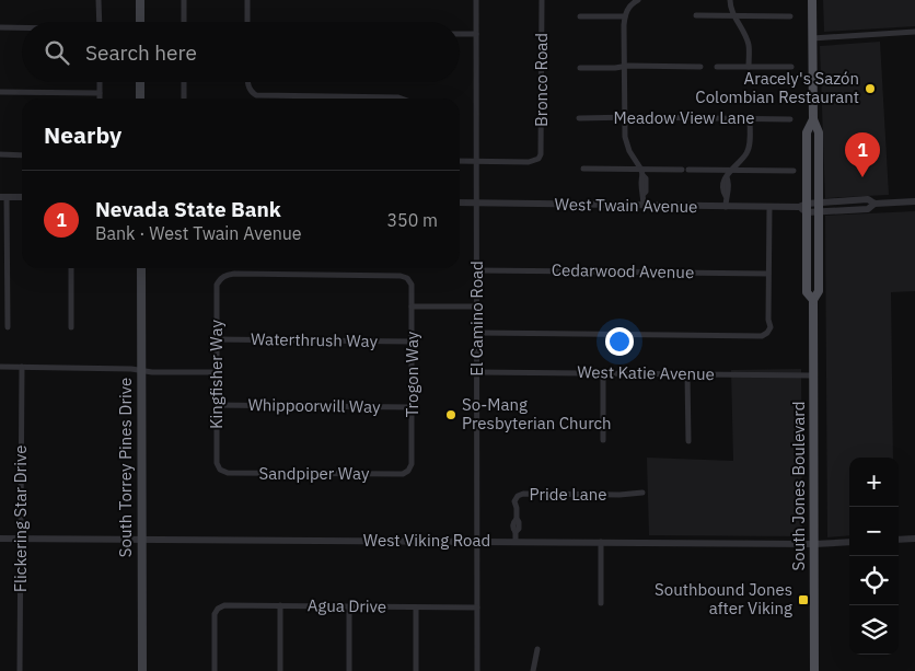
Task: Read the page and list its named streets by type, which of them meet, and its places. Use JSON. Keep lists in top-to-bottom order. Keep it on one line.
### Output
{"streets":{"main road":["South Torrey Pines Drive","South Jones Boulevard"],"street":["Bronco Road","Meadow View Lane","West Twain Avenue","Cedarwood Avenue","El Camino Road","Waterthrush Way","West Katie Avenue","Kingfisher Way","Trogon Way","Whippoorwill Way","Sandpiper Way","Pride Lane","Flickering Star Drive","West Viking Road","Agua Drive"]},"crossings":[["Bronco Road","El Camino Road"],["West Twain Avenue","El Camino Road"],["West Twain Avenue","South Jones Boulevard"],["Cedarwood Avenue","El Camino Road"],["El Camino Road","West Katie Avenue"],["El Camino Road","West Viking Road"],["El Camino Road","Agua Drive"],["Waterthrush Way","Kingfisher Way"],["Waterthrush Way","Trogon Way"],["West Katie Avenue","South Jones Boulevard"],["Kingfisher Way","Trogon Way"],["Kingfisher Way","Whippoorwill Way"],["Kingfisher Way","Sandpiper Way"],["Trogon Way","Whippoorwill Way"],["Trogon Way","Sandpiper Way"],["South Torrey Pines Drive","West Viking Road"],["South Jones Boulevard","West Viking Road"],["Pride Lane","West Viking Road"],["Flickering Star Drive","West Viking Road"]],"places":{"other":["Aracely's Sazón Colombian Restaurant","So-Mang Presbyterian Church"],"transit":["Southbound Jones after Viking"]},"page":{"search":"Search here","heading":"Nearby","pins":"1","list":[{"mark":"1","name":"Nevada State Bank","note":"Bank · West Twain Avenue","value":"350 m"}],"map_buttons":["+","−"]}}
